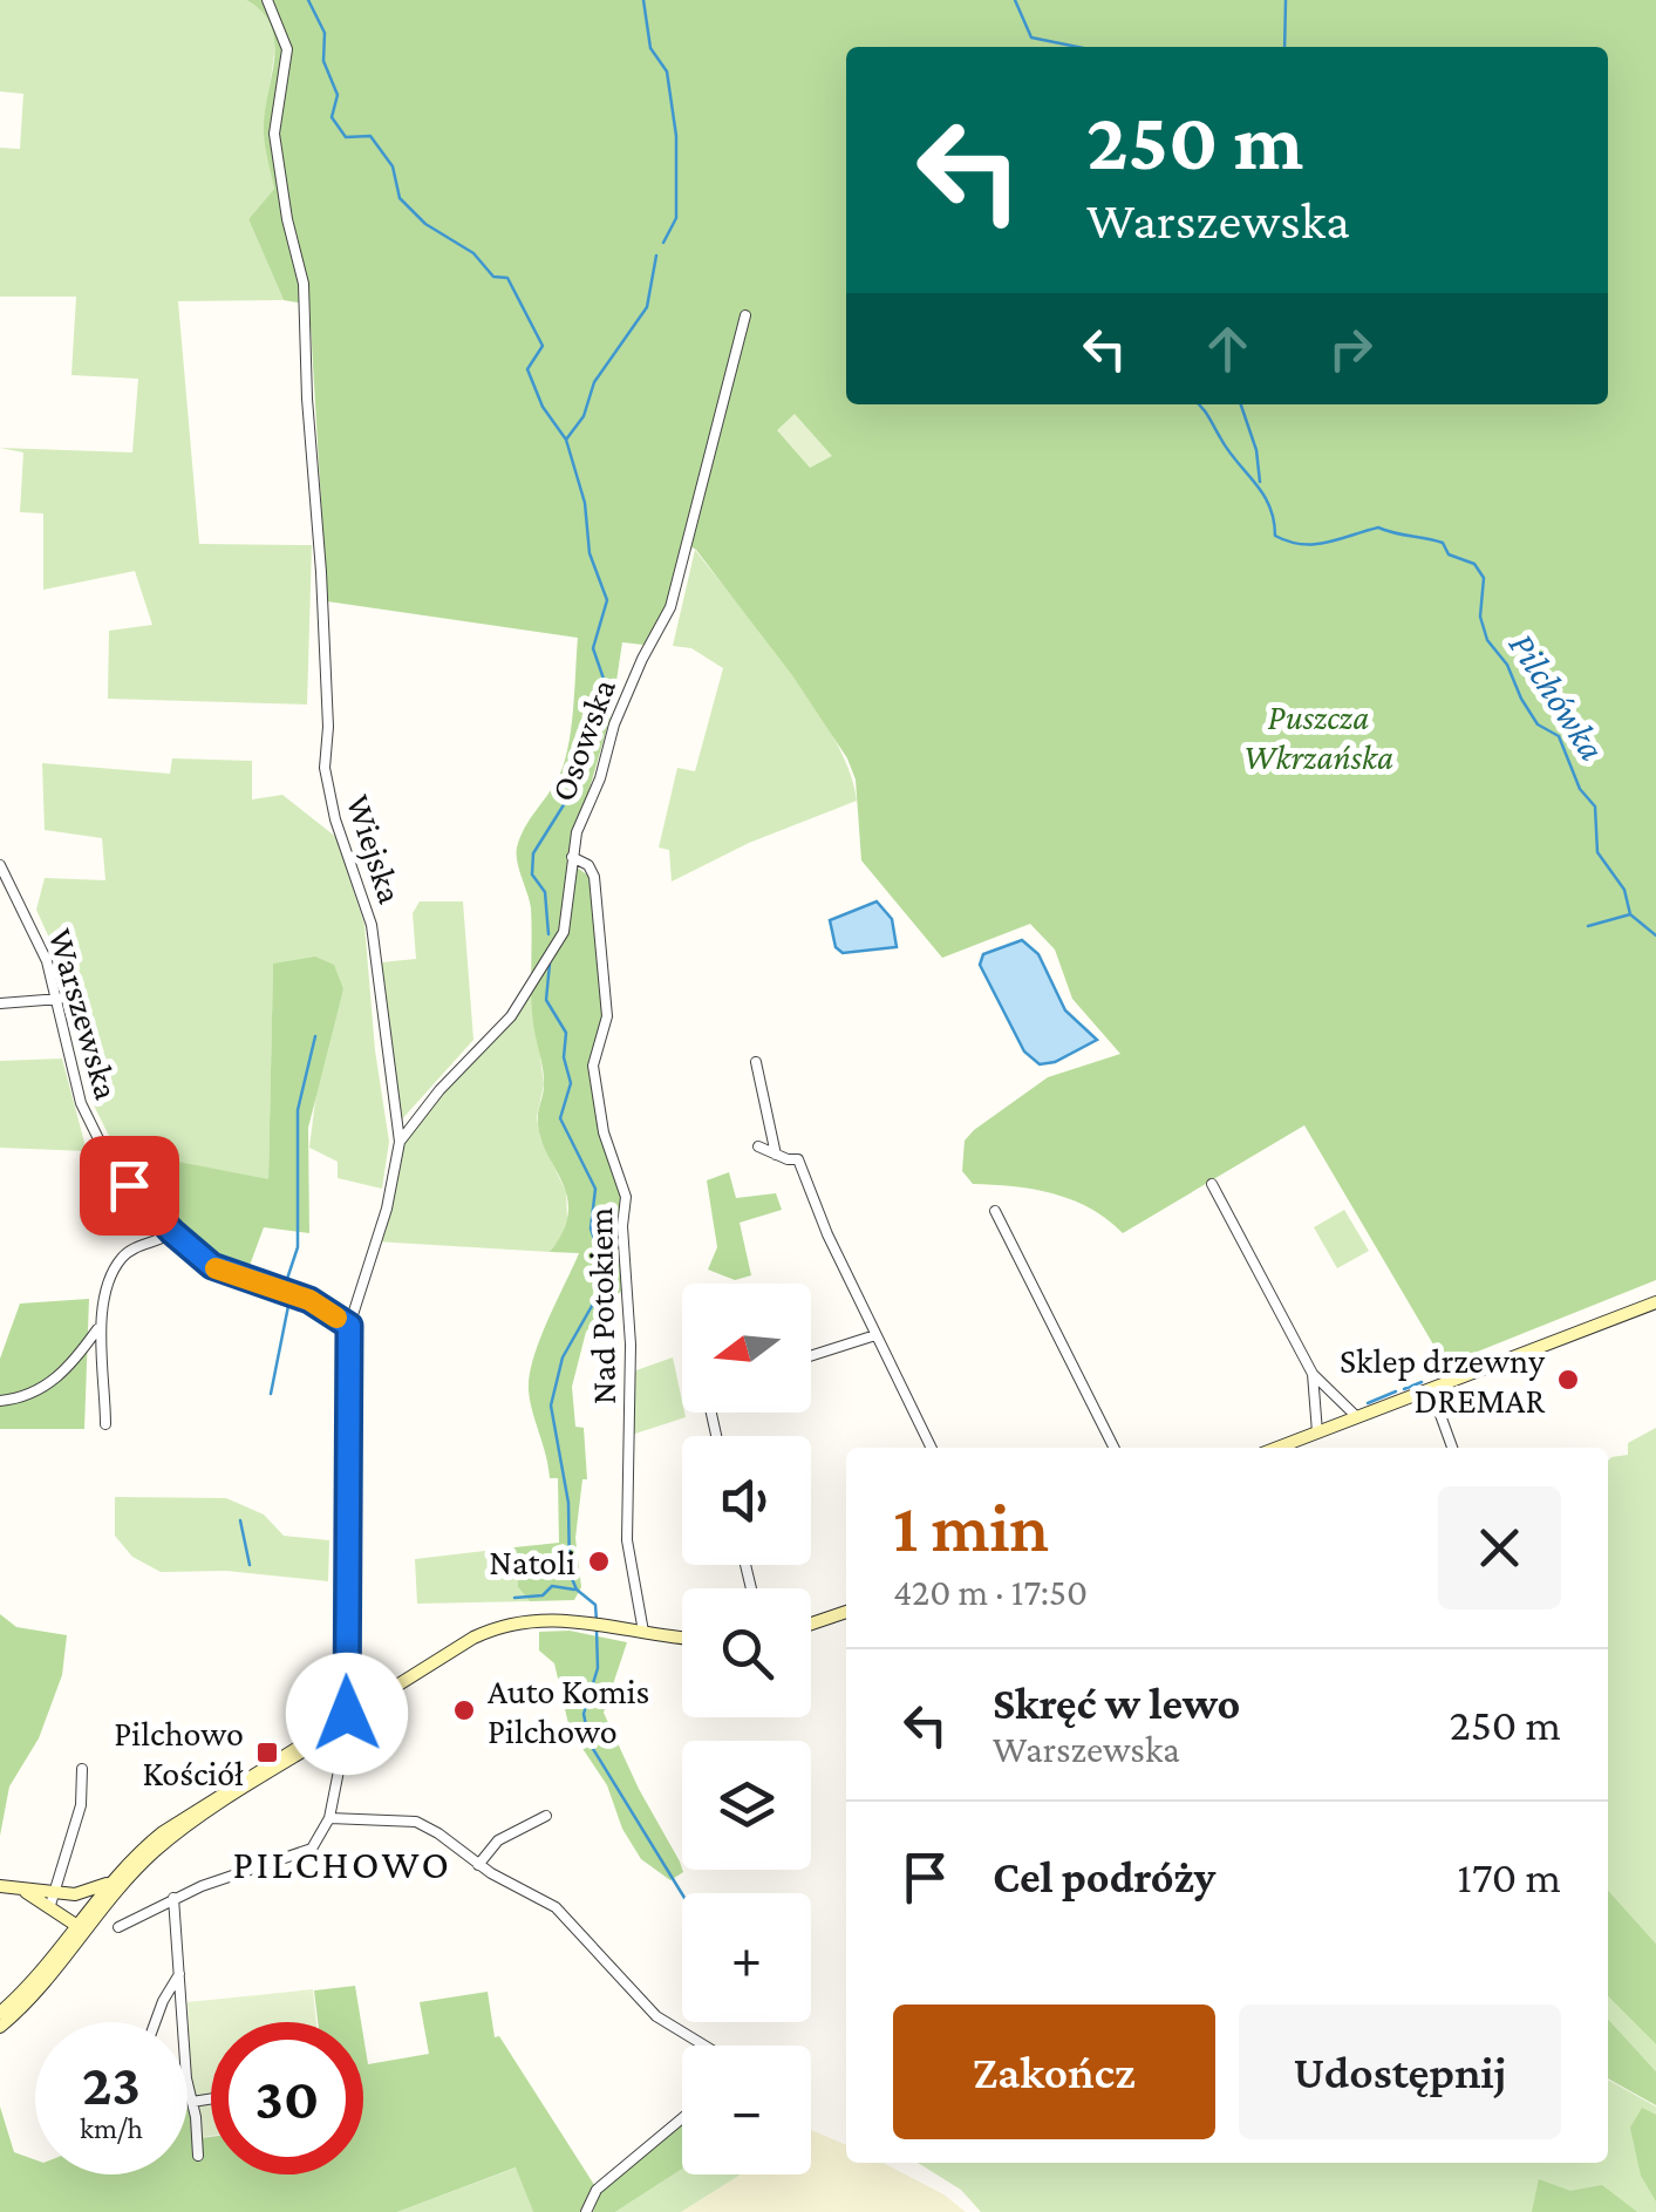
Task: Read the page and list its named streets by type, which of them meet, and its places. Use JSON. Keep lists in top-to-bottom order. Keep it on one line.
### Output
{"streets":{"street":["Osowska","Wiejska","Warszewska","Nad Potokiem"]},"crossings":[["Osowska","Wiejska"],["Osowska","Nad Potokiem"],["Wiejska","Warszewska"]],"districts":["PILCHOWO"],"water":["Pilchówka"],"parks":["Puszcza Wkrzańska"],"places":{"other":["Sklep drzewny DREMAR","Natoli","Auto Komis Pilchowo"],"transit":["Pilchowo Kościół"]},"north":"left","page":{"turn":["250 m","Warszewska"],"map_buttons":["+","−"],"heading":["1 min","420 m · 17:50"],"list":[{"name":"Skręć w lewo","note":"Warszewska","value":"250 m"},{"name":"Cel podróży","value":"170 m"}],"buttons":["Zakończ","Udostępnij"],"speed":"23 km/h","limit":"30"}}
